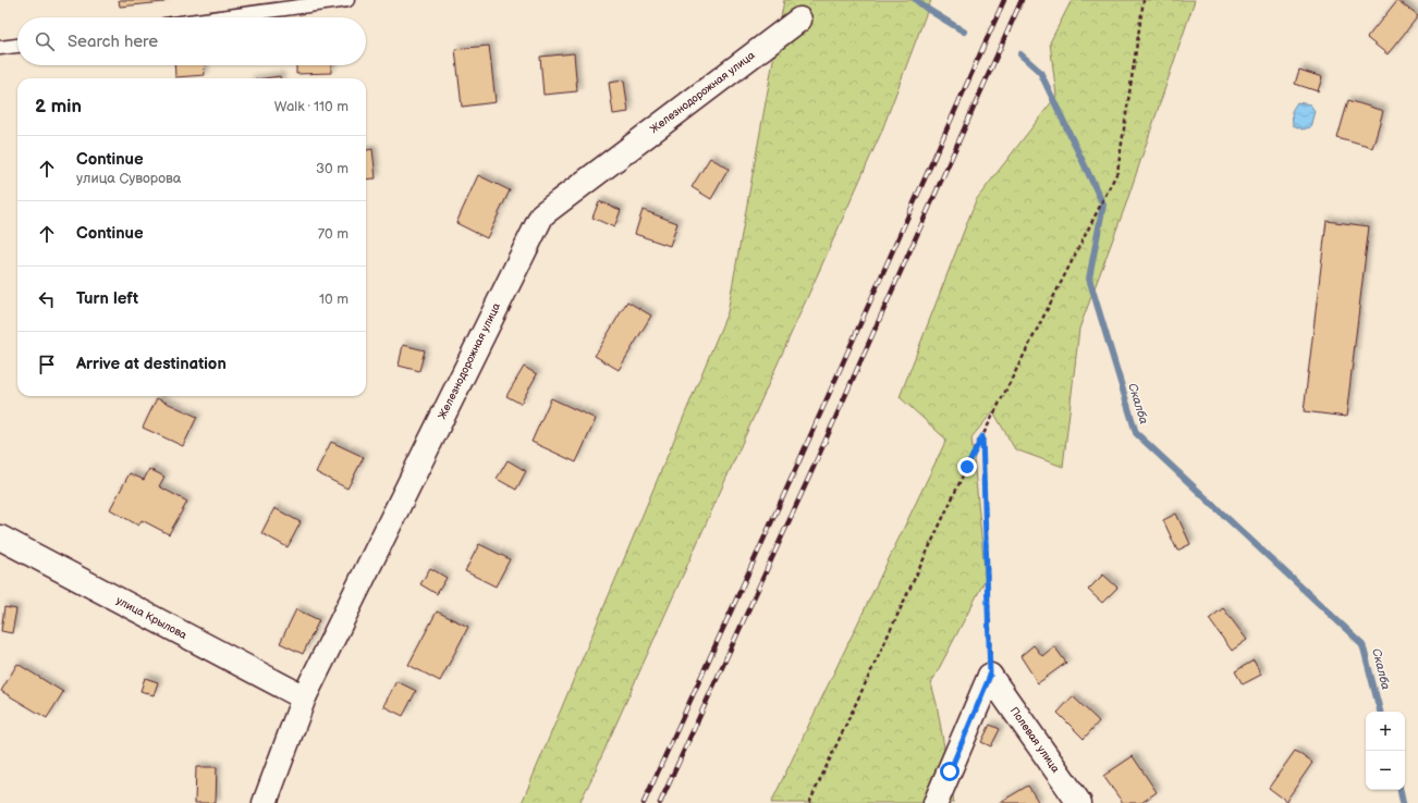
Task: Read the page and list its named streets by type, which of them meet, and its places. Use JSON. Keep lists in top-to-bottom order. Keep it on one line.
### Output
{"streets":{"street":["Железнодорожная улица","улица Крылова","Полевая улица"]},"crossings":[["Железнодорожная улица","улица Крылова"]],"water":["Скалба"],"page":{"search":"Search here","heading":["2 min","Walk · 110 m"],"list":[["Continue","улица Суворова","30 m"],["Continue","70 m"],["Turn left","10 m"],"Arrive at destination"],"map_buttons":["+","−"]}}
